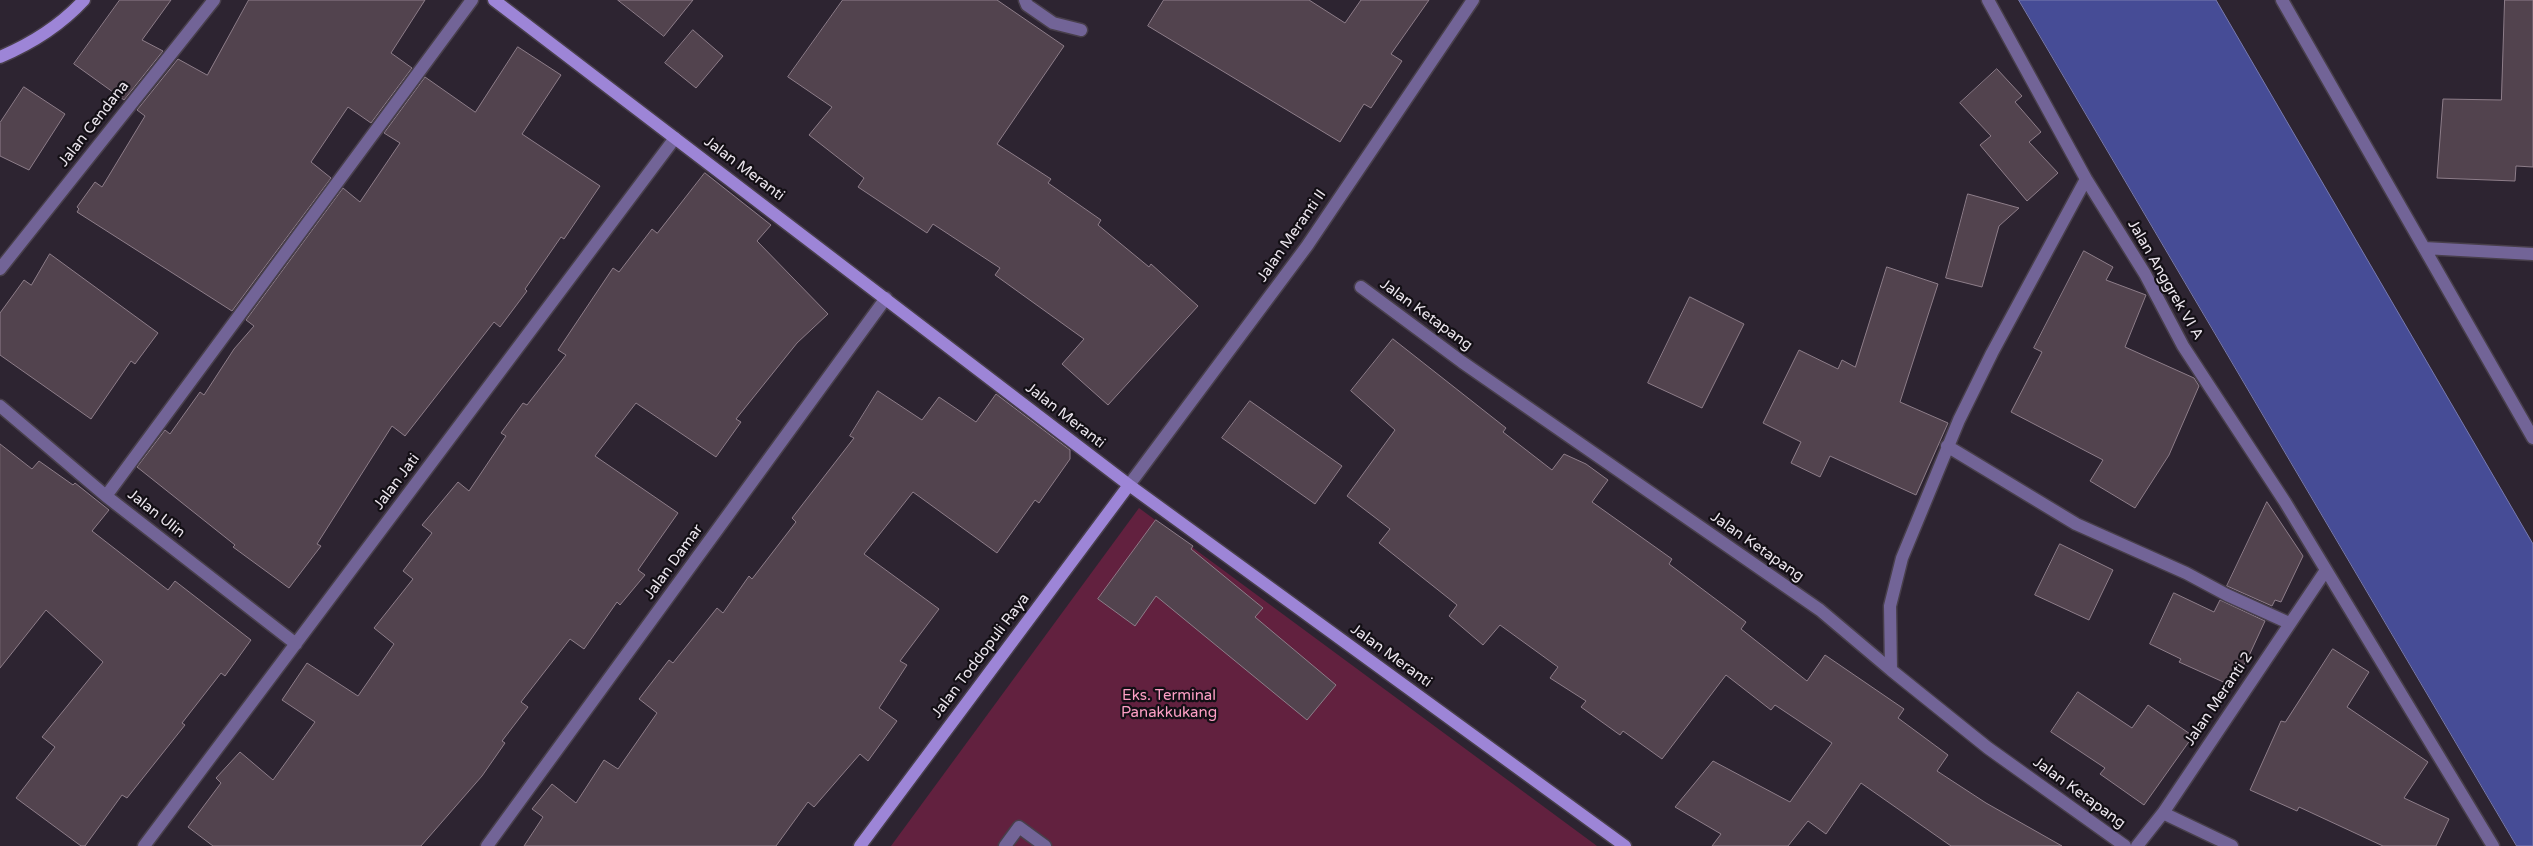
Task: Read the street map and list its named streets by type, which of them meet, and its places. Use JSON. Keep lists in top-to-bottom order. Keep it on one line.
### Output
{"streets":{"street":["Jalan Cendana","Jalan Meranti","Jalan Meranti II","Jalan Anggrek VI A","Jalan Ketapang","Jalan Jati","Jalan Ulin","Jalan Damar","Jalan Toddopuli Raya","Jalan Meranti 2"]},"crossings":[["Jalan Meranti","Jalan Meranti II"],["Jalan Meranti","Jalan Jati"],["Jalan Meranti","Jalan Damar"],["Jalan Meranti","Jalan Toddopuli Raya"],["Jalan Meranti II","Jalan Toddopuli Raya"],["Jalan Anggrek VI A","Jalan Meranti 2"],["Jalan Jati","Jalan Ulin"]],"parks":["Eks. Terminal Panakkukang"]}
